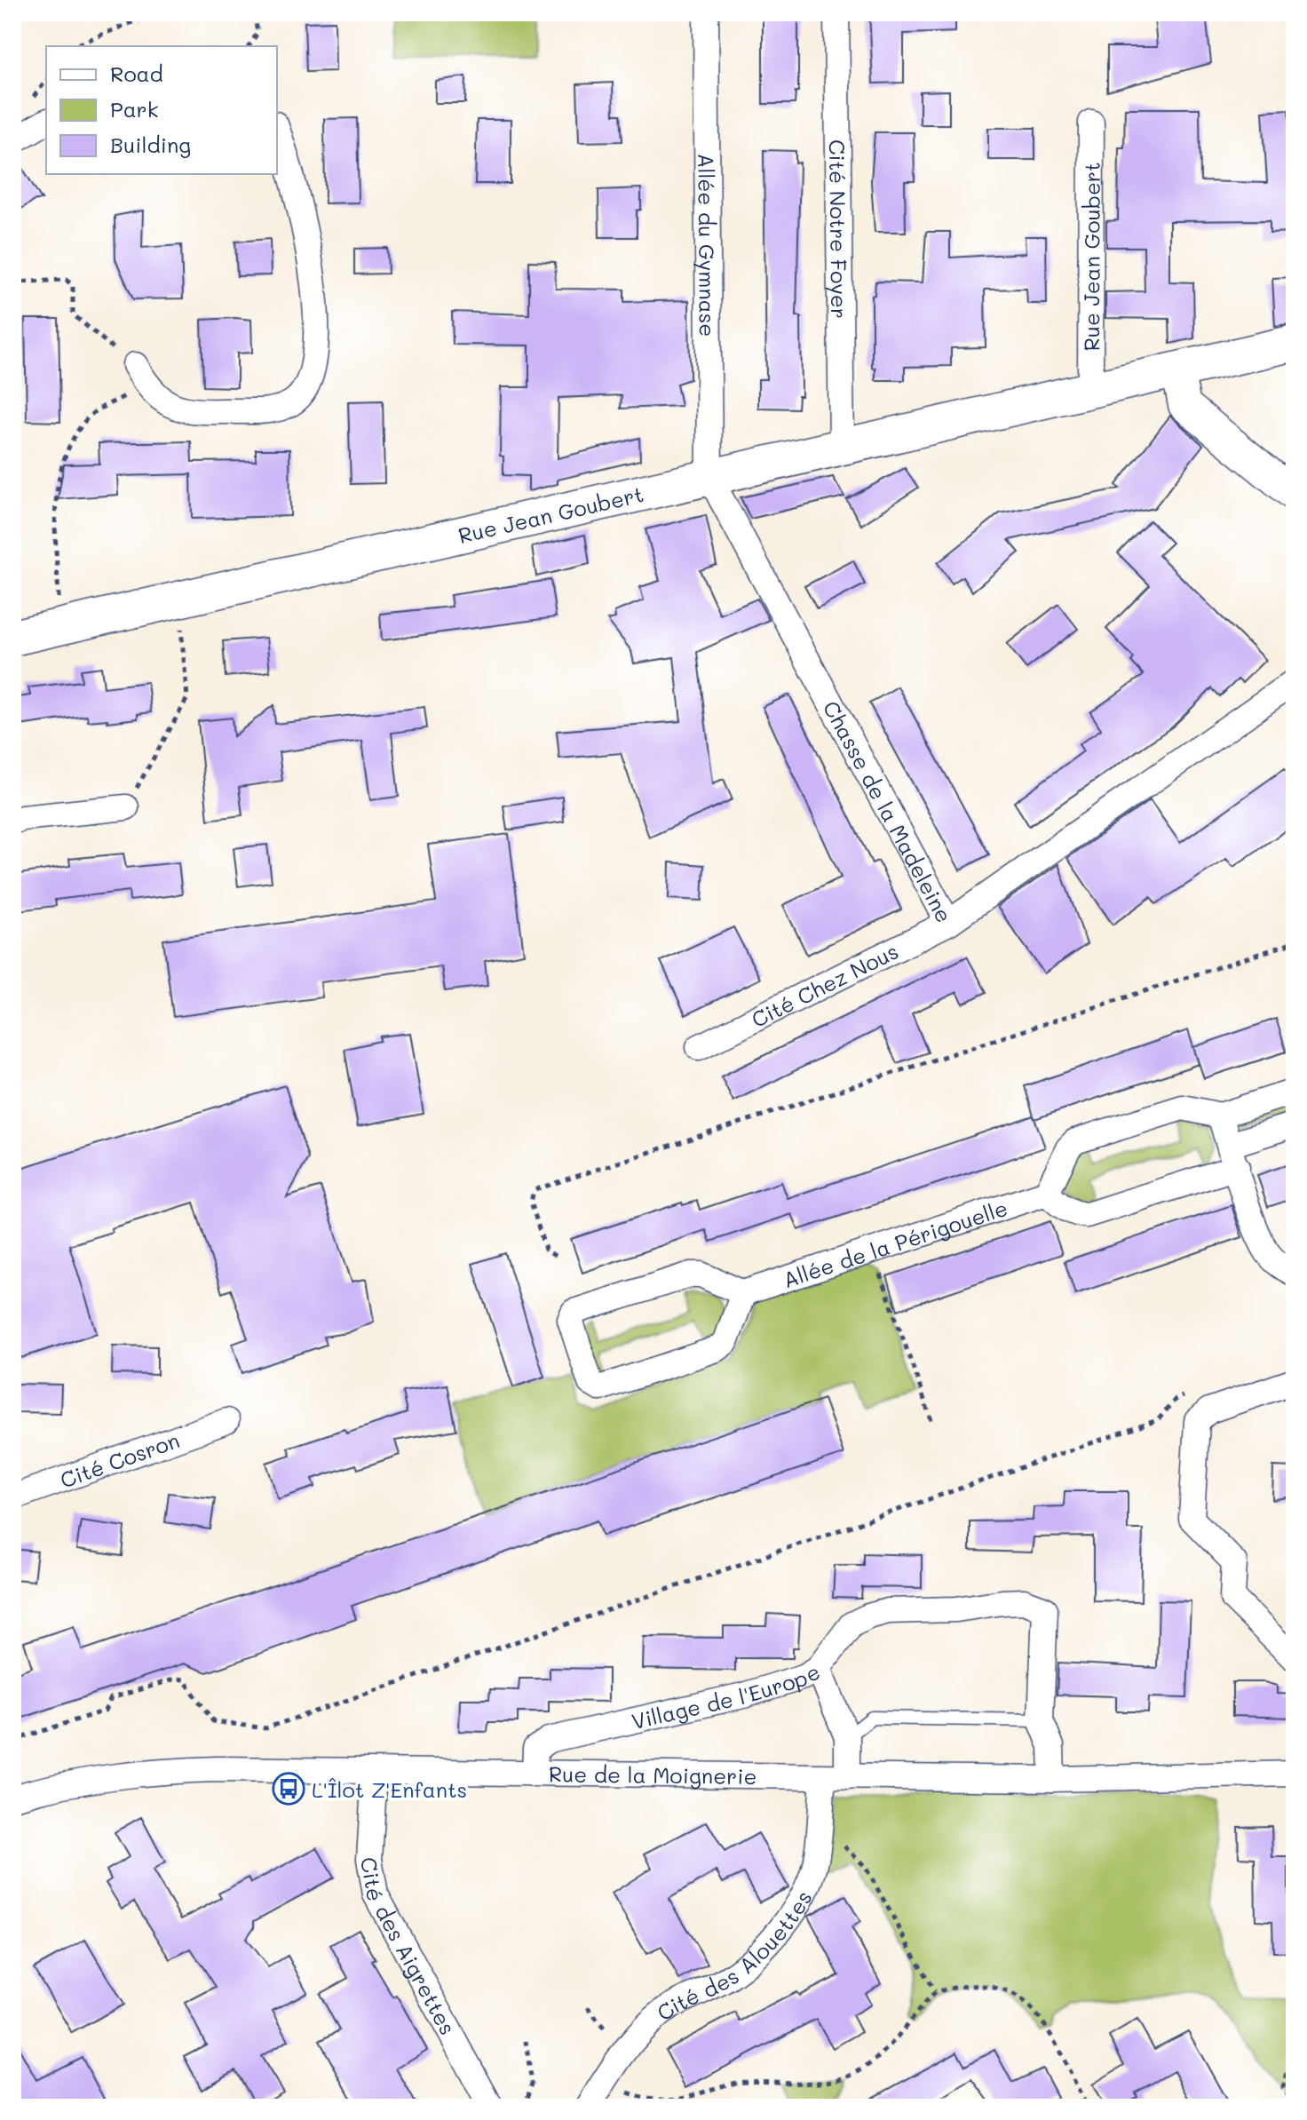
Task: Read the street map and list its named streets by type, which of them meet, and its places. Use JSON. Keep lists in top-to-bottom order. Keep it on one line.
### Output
{"streets":{"main road":["Rue Jean Goubert"],"street":["Cité Notre Foyer","Allée du Gymnase","Chasse de la Madeleine","Cité Chez Nous","Allée de la Périgouelle","Cité Cosron","Village de l'Europe","Rue de la Moignerie","Cité des Aigrettes","Cité des Alouettes"]},"crossings":[["Cité Notre Foyer","Rue Jean Goubert"],["Allée du Gymnase","Rue Jean Goubert"],["Allée du Gymnase","Chasse de la Madeleine"],["Rue Jean Goubert","Chasse de la Madeleine"],["Chasse de la Madeleine","Cité Chez Nous"],["Village de l'Europe","Rue de la Moignerie"],["Rue de la Moignerie","Cité des Aigrettes"],["Rue de la Moignerie","Cité des Alouettes"]],"places":{"bus stop":["L'Îlot Z'Enfants"]},"legend":["Road","Park","Building"]}
